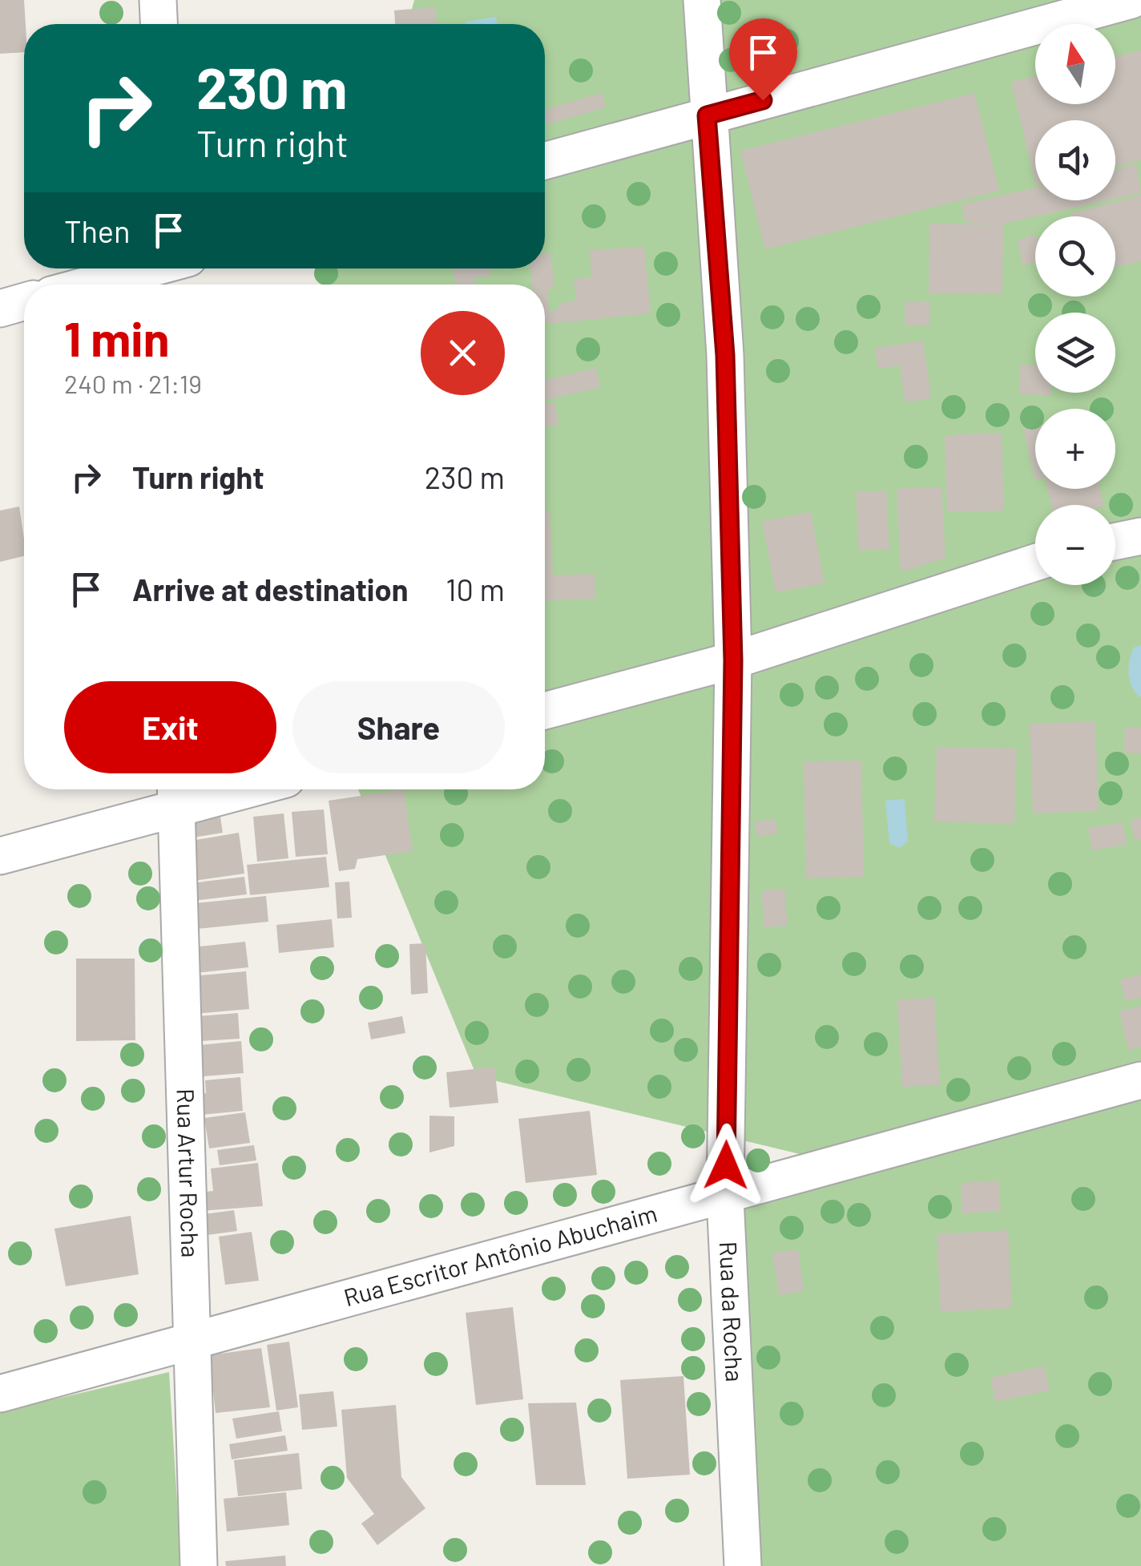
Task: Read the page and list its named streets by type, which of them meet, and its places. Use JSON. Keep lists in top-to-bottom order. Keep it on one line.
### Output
{"streets":{"street":["Rua Artur Rocha","Rua Escritor Antônio Abuchaim","Rua da Rocha"]},"crossings":[["Rua Artur Rocha","Rua Escritor Antônio Abuchaim"],["Rua Escritor Antônio Abuchaim","Rua da Rocha"]],"north":"top","page":{"map_buttons":["+","−"],"turn":["230 m","Turn right"],"then":"Then","heading":["1 min","240 m · 21:19"],"list":[{"name":"Turn right","value":"230 m"},{"name":"Arrive at destination","value":"10 m"}],"buttons":["Exit","Share"]}}
